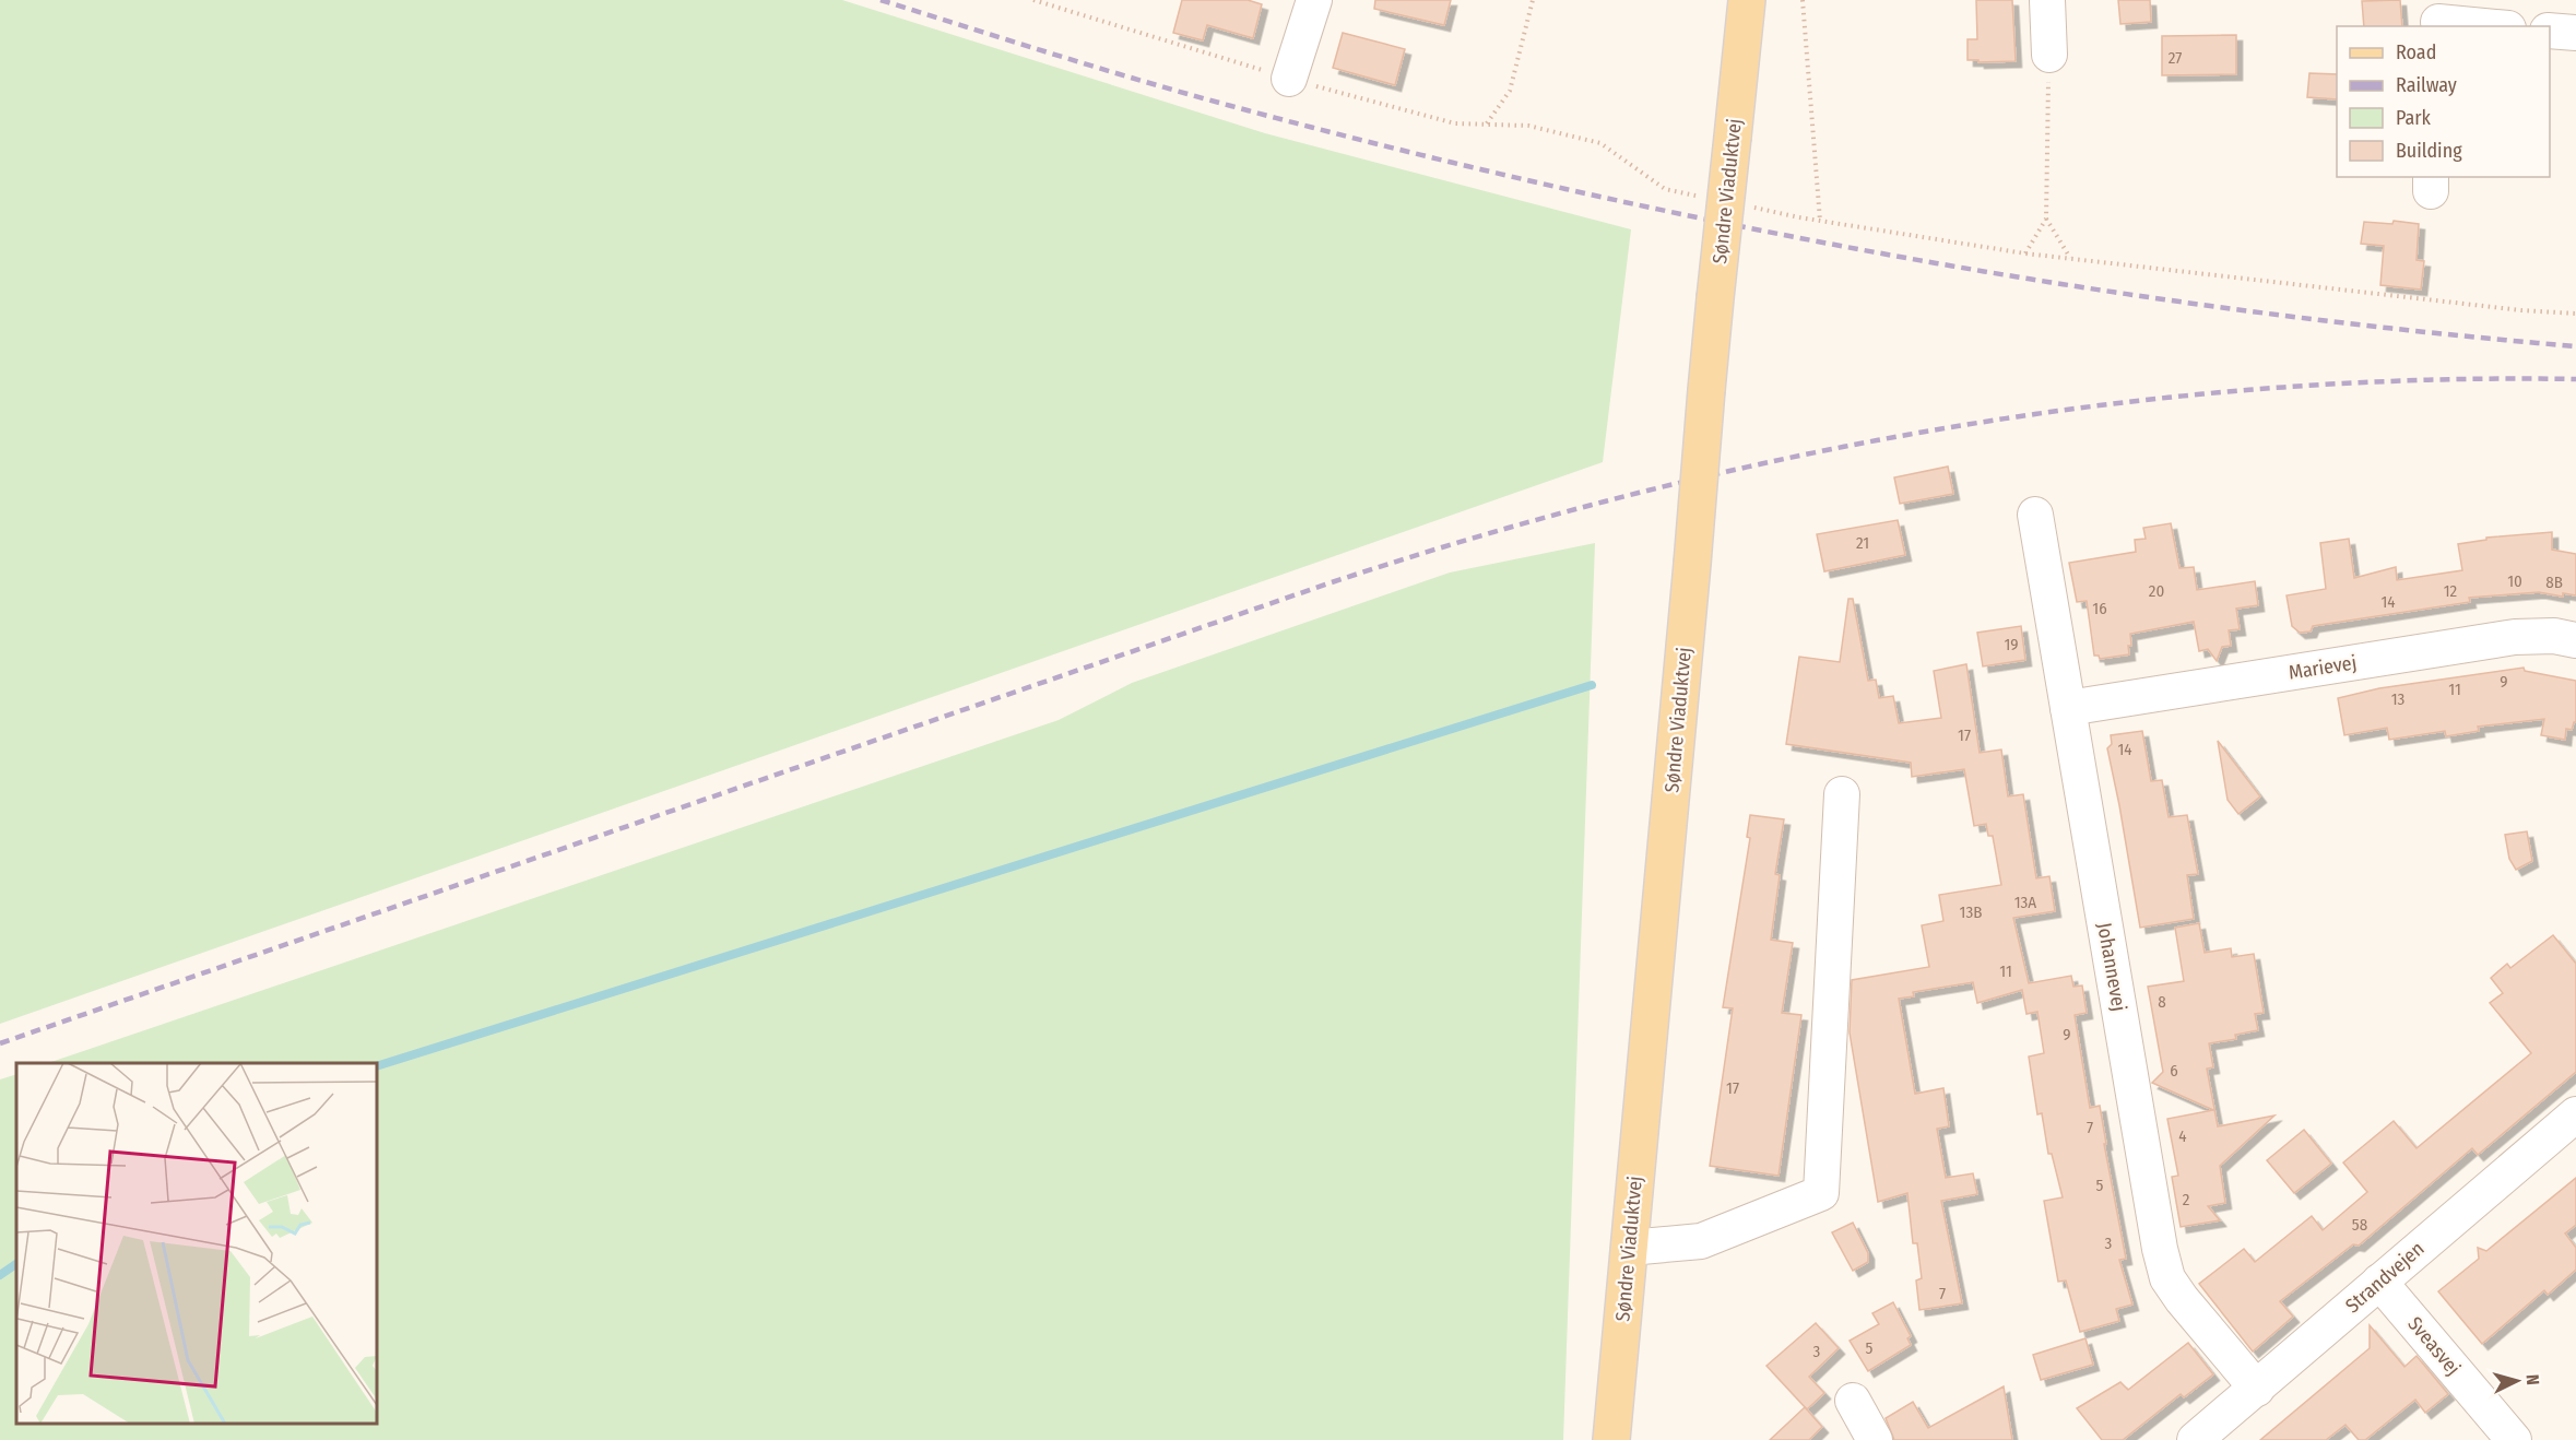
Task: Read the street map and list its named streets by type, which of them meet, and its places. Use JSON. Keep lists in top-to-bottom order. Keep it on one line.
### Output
{"streets":{"main road":["Søndre Viaduktvej"],"street":["Marievej","Johannevej","Strandvejen","Sveasvej"]},"crossings":[["Marievej","Johannevej"],["Johannevej","Strandvejen"],["Strandvejen","Sveasvej"]],"house_numbers":["27","21","10","8B","20","12","14","16","19","9","11","13","17","14","13A","13B","11","8","9","6","17","7","4","5","2","58","3","7","5","3"],"legend":["Road","Railway","Park","Building"],"north":"right"}
